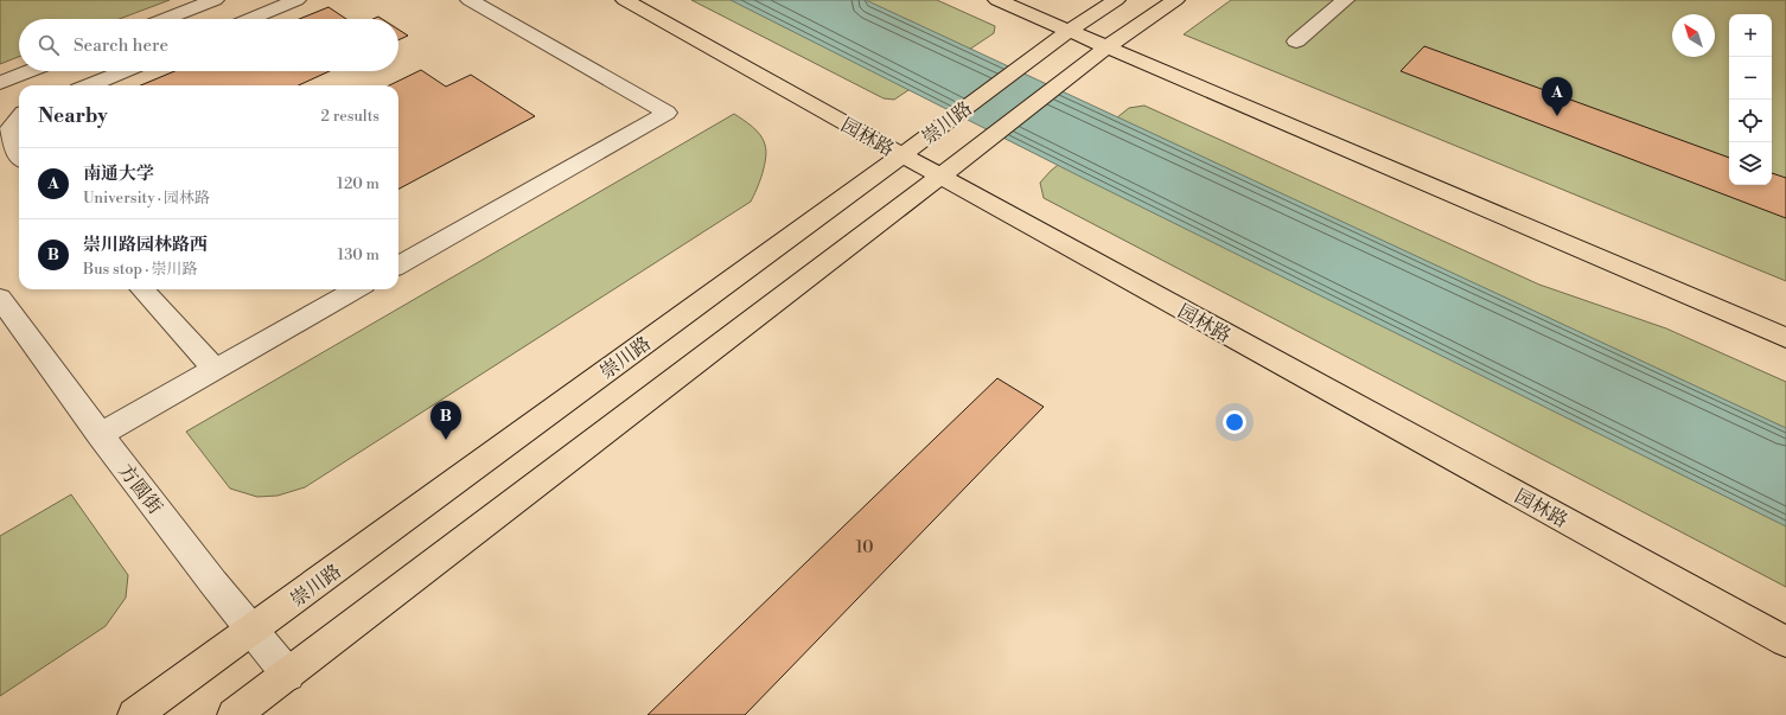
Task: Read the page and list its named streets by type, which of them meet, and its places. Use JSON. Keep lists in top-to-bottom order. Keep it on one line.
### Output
{"streets":{"main road":["崇川路","园林路"],"street":["方圆街"]},"crossings":[["崇川路","园林路"],["崇川路","方圆街"]],"house_numbers":["10"],"north":"top left","page":{"map_buttons":["+","−"],"search":"Search here","pins":["A","B"],"heading":["Nearby","2 results"],"list":[{"mark":"A","name":"南通大学","note":"University · 园林路","value":"120 m"},{"mark":"B","name":"崇川路园林路西","note":"Bus stop · 崇川路","value":"130 m"}]}}
